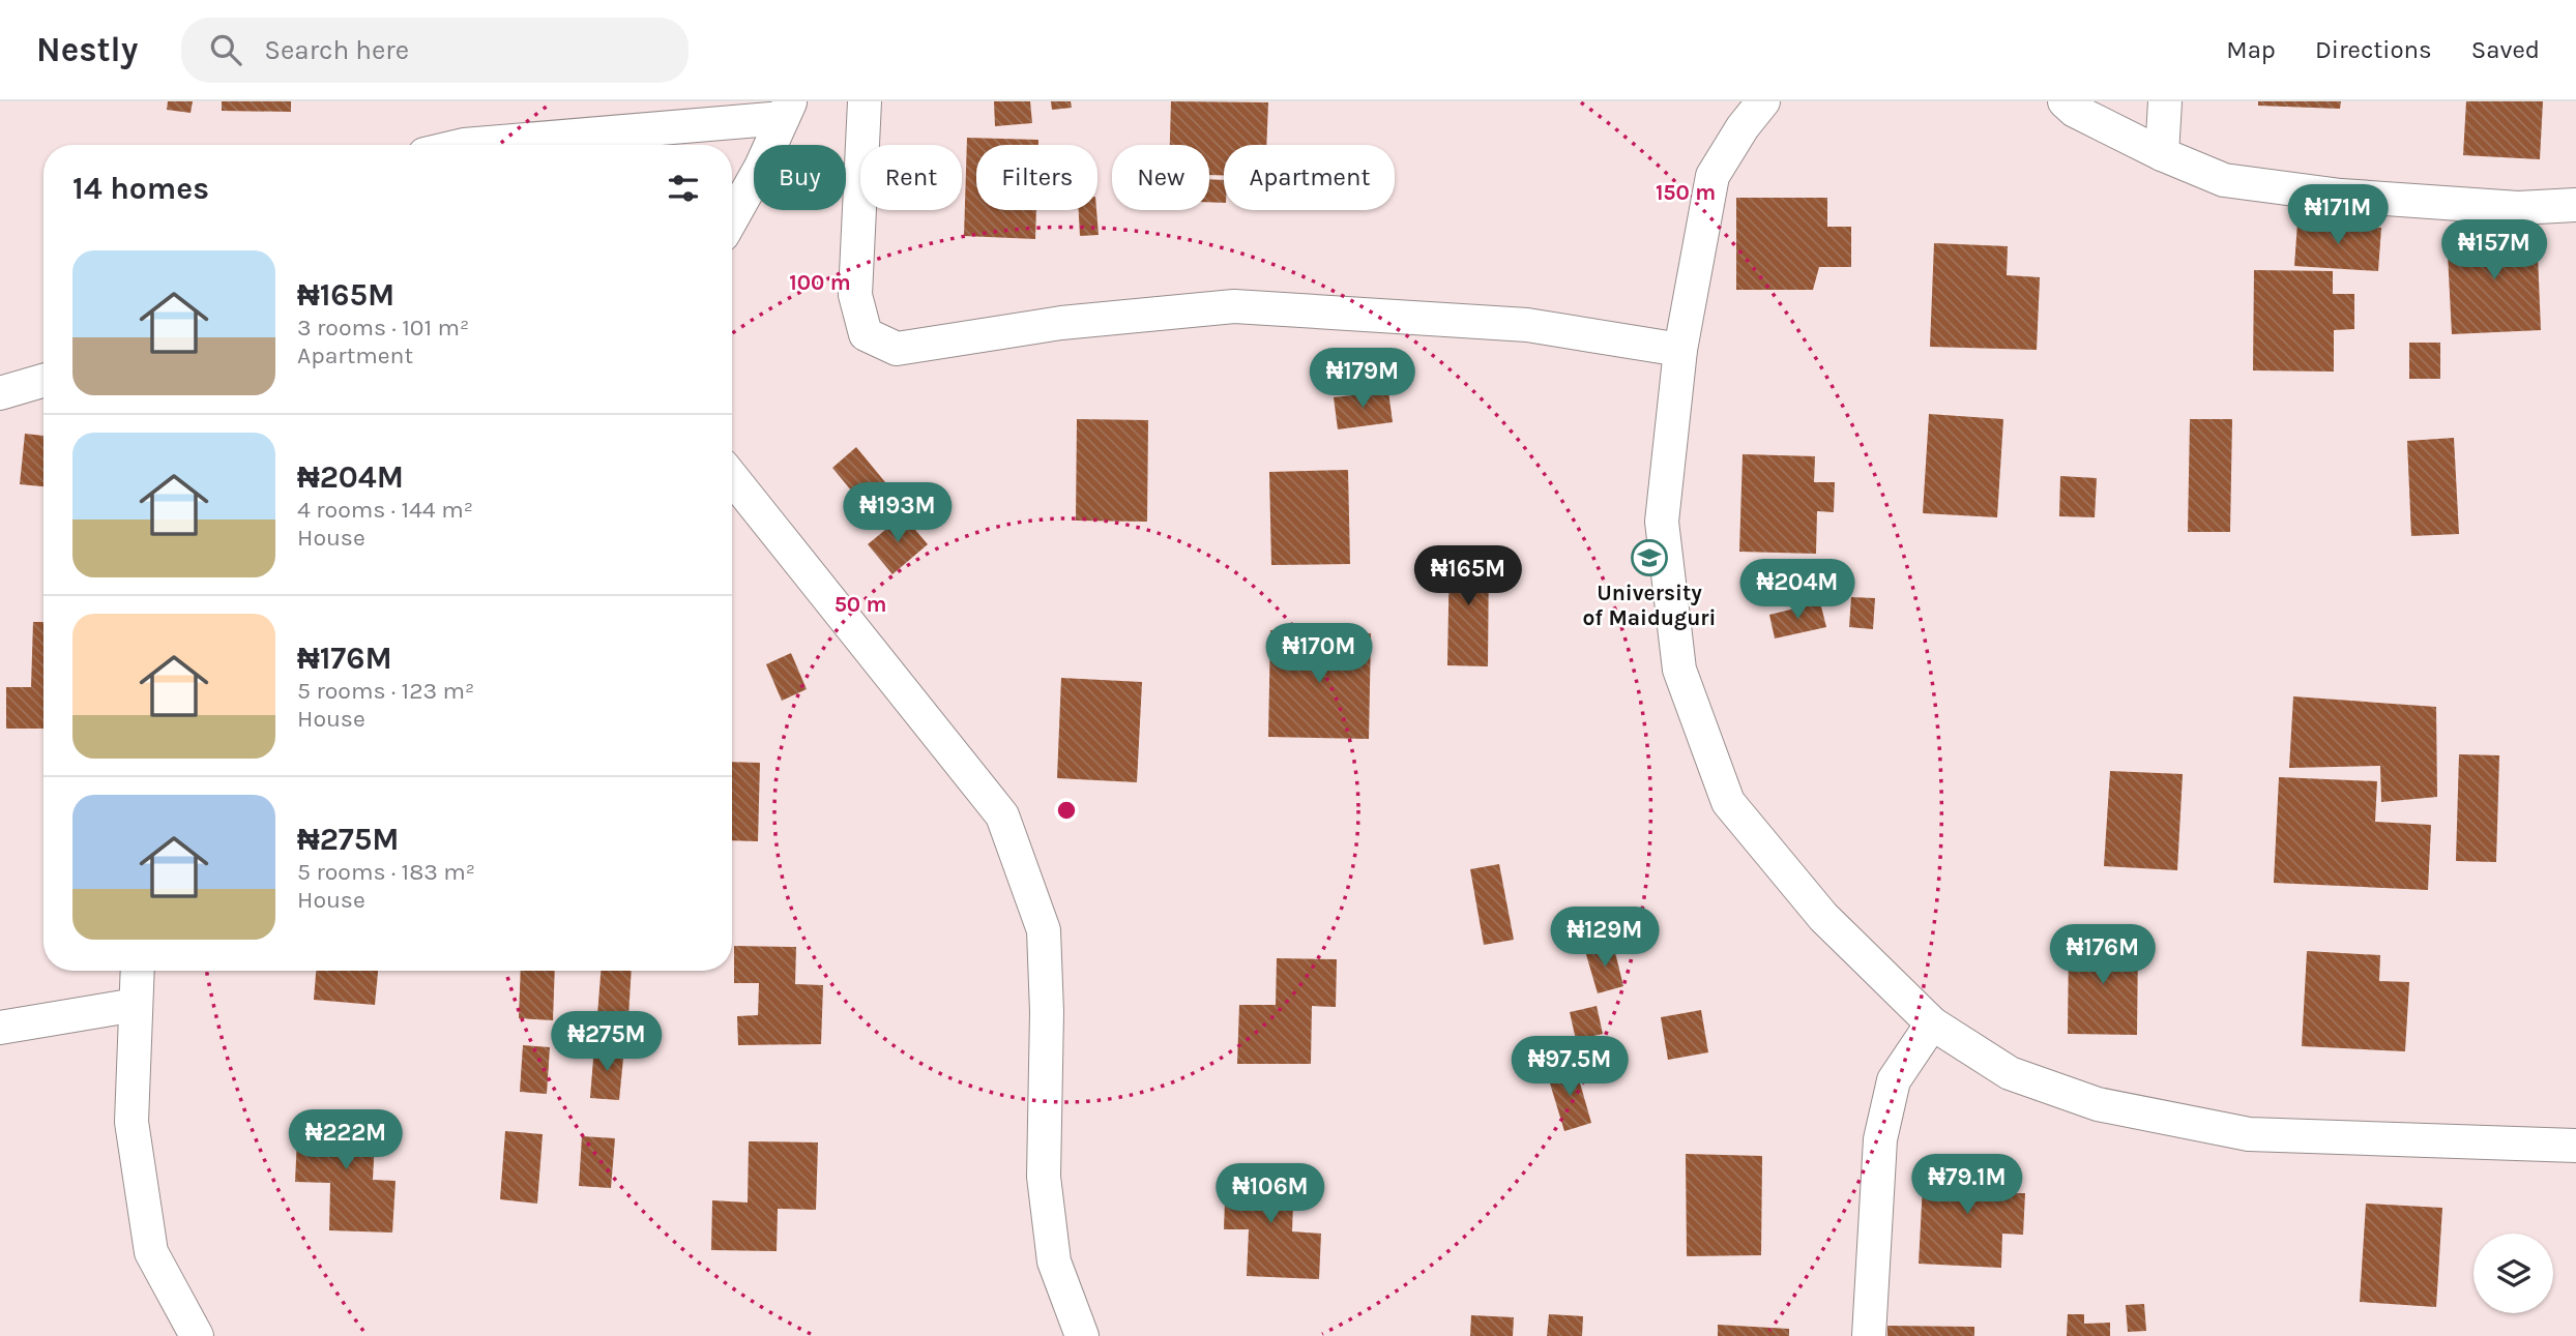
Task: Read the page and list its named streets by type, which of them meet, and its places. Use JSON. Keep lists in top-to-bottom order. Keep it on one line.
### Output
{"places":{"school or university":["University of Maiduguri"]},"page":{"header":"Nestly","search":"Search here","nav":["Map","Directions","Saved"],"chip":["Buy","Rent","Filters","New","Apartment"],"heading":"14 homes","price":["₦171M","₦157M","₦179M","₦193M","₦165M","₦204M","₦170M","₦129M","₦176M","₦275M","₦97.5M","₦222M","₦79.1M","₦106M"],"list":[{"name":"₦165M","note":"3 rooms · 101 m² · Apartment"},{"name":"₦204M","note":"4 rooms · 144 m² · House"},{"name":"₦176M","note":"5 rooms · 123 m² · House"},{"name":"₦275M","note":"5 rooms · 183 m² · House"}]},"rings":["150 m","100 m","50 m"]}
